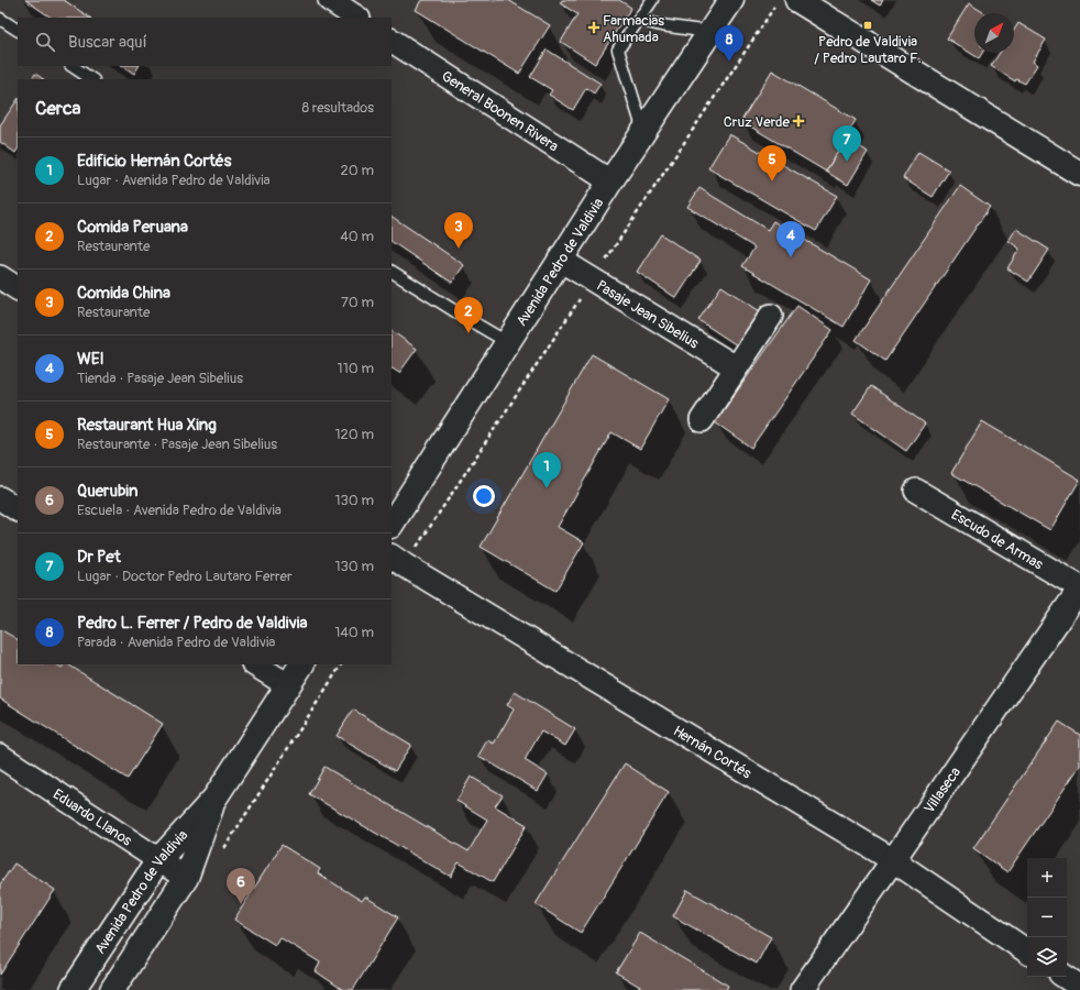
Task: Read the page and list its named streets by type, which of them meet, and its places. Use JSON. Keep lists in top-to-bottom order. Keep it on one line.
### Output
{"streets":{"main road":["Avenida Pedro de Valdivia"],"street":["General Boonen Rivera","Pasaje Jean Sibelius","Escudo de Armas","Hernán Cortés","Villaseca","Eduardo Llanos"]},"crossings":[["General Boonen Rivera","Avenida Pedro de Valdivia"],["Avenida Pedro de Valdivia","Pasaje Jean Sibelius"],["Avenida Pedro de Valdivia","Eduardo Llanos"],["Escudo de Armas","Villaseca"],["Hernán Cortés","Villaseca"]],"places":{"transit":["Pedro de Valdivia / Pedro Lautaro F."],"health":["Farmacias Ahumada","Cruz Verde"]},"north":"top right","page":{"search":"Buscar aquí","pins":["8","7","5","3","4","2","1","6"],"heading":["Cerca","8 resultados"],"list":[{"mark":"1","name":"Edificio Hernán Cortés","note":"Lugar · Avenida Pedro de Valdivia","value":"20 m"},{"mark":"2","name":"Comida Peruana","note":"Restaurante","value":"40 m"},{"mark":"3","name":"Comida China","note":"Restaurante","value":"70 m"},{"mark":"4","name":"WEI","note":"Tienda · Pasaje Jean Sibelius","value":"110 m"},{"mark":"5","name":"Restaurant Hua Xing","note":"Restaurante · Pasaje Jean Sibelius","value":"120 m"},{"mark":"6","name":"Querubin","note":"Escuela · Avenida Pedro de Valdivia","value":"130 m"},{"mark":"7","name":"Dr Pet","note":"Lugar · Doctor Pedro Lautaro Ferrer","value":"130 m"},{"mark":"8","name":"Pedro L. Ferrer / Pedro de Valdivia","note":"Parada · Avenida Pedro de Valdivia","value":"140 m"}],"map_buttons":["+","−"]}}
